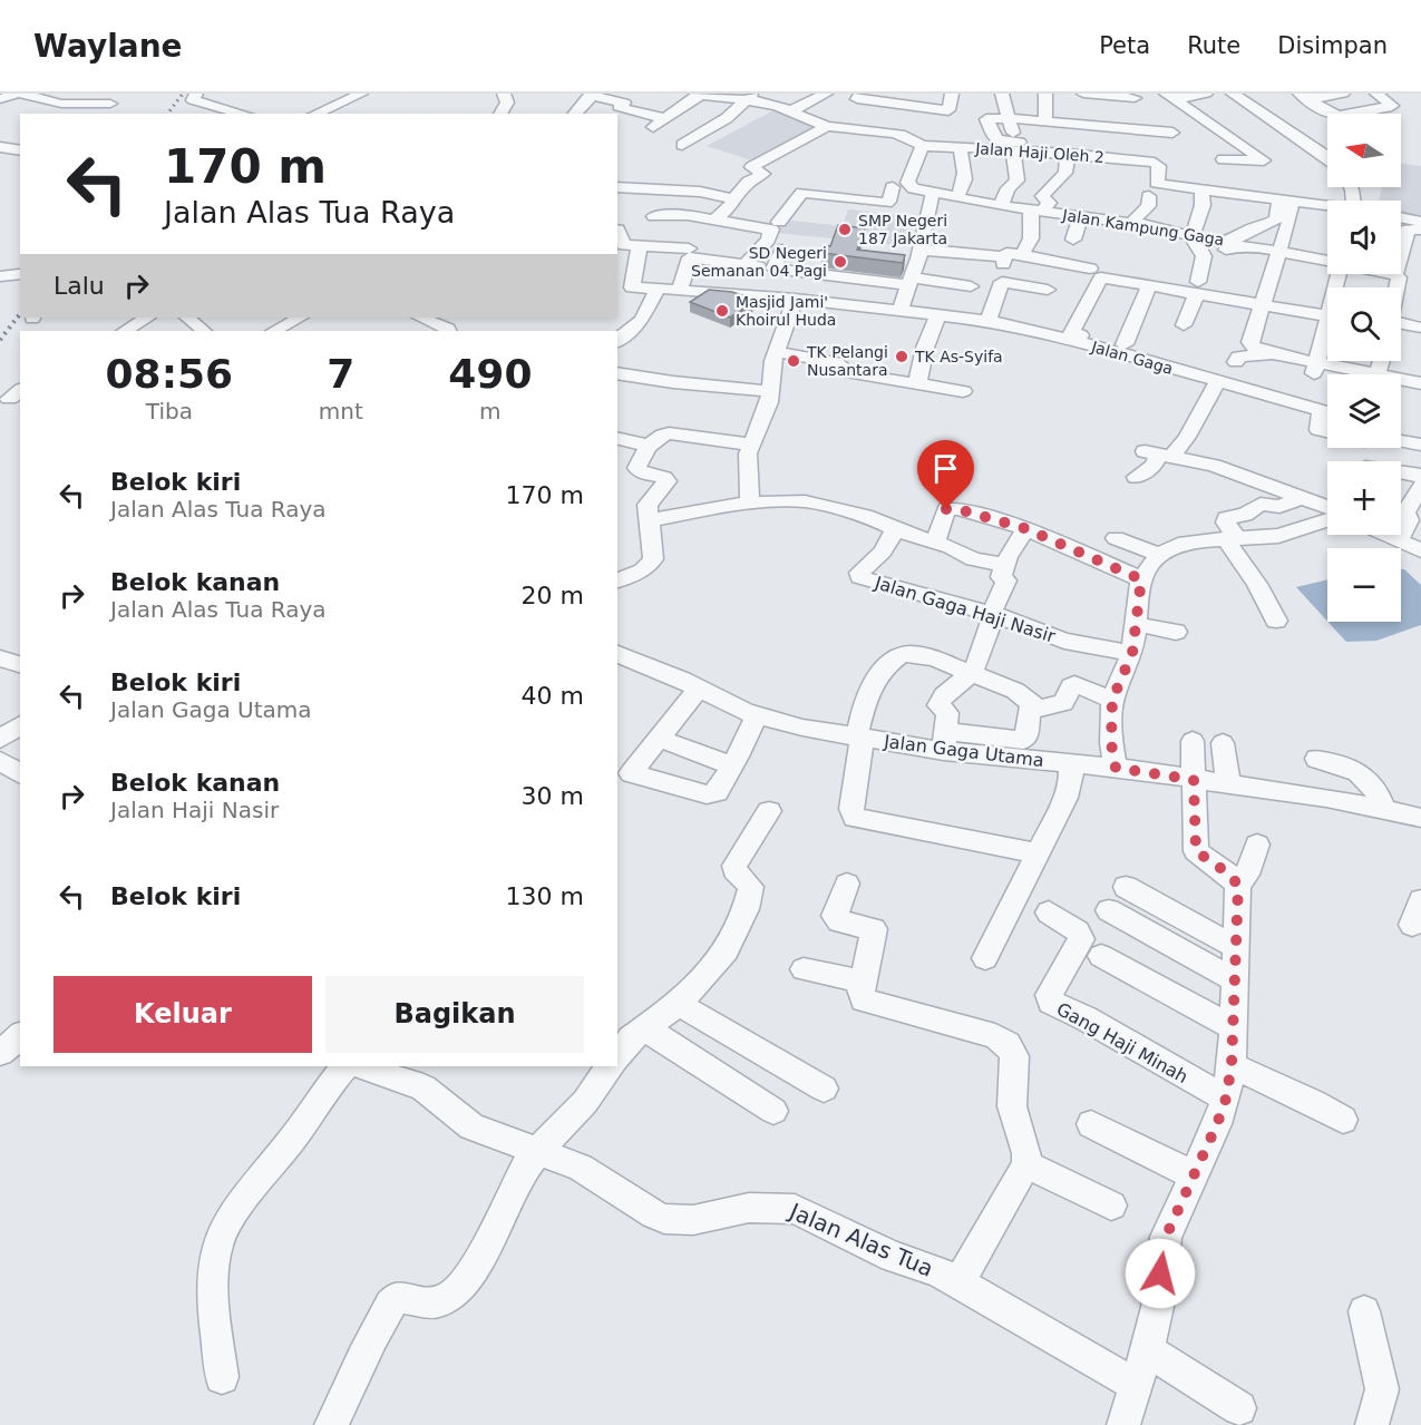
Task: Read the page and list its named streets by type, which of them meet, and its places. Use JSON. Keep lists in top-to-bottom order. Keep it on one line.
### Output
{"streets":{"street":["Jalan Haji Oleh 2","Jalan Kampung Gaga","Jalan Gaga","Jalan Gaga Haji Nasir","Jalan Gaga Utama","Gang Haji Minah","Jalan Alas Tua"]},"places":["SMP Negeri 187 Jakarta","SD Negeri Semanan 04 Pagi","Masjid Jami' Khoirul Huda","TK As-Syifa","TK Pelangi Nusantara"],"north":"left","page":{"header":"Waylane","nav":["Peta","Rute","Disimpan"],"map_buttons":["+","−"],"turn":["170 m","Jalan Alas Tua Raya"],"then":"Lalu","eta":["08:56","Tiba","7","mnt","490","m"],"list":[{"name":"Belok kiri","note":"Jalan Alas Tua Raya","value":"170 m"},{"name":"Belok kanan","note":"Jalan Alas Tua Raya","value":"20 m"},{"name":"Belok kiri","note":"Jalan Gaga Utama","value":"40 m"},{"name":"Belok kanan","note":"Jalan Haji Nasir","value":"30 m"},{"name":"Belok kiri","value":"130 m"}],"buttons":["Keluar","Bagikan"]}}
